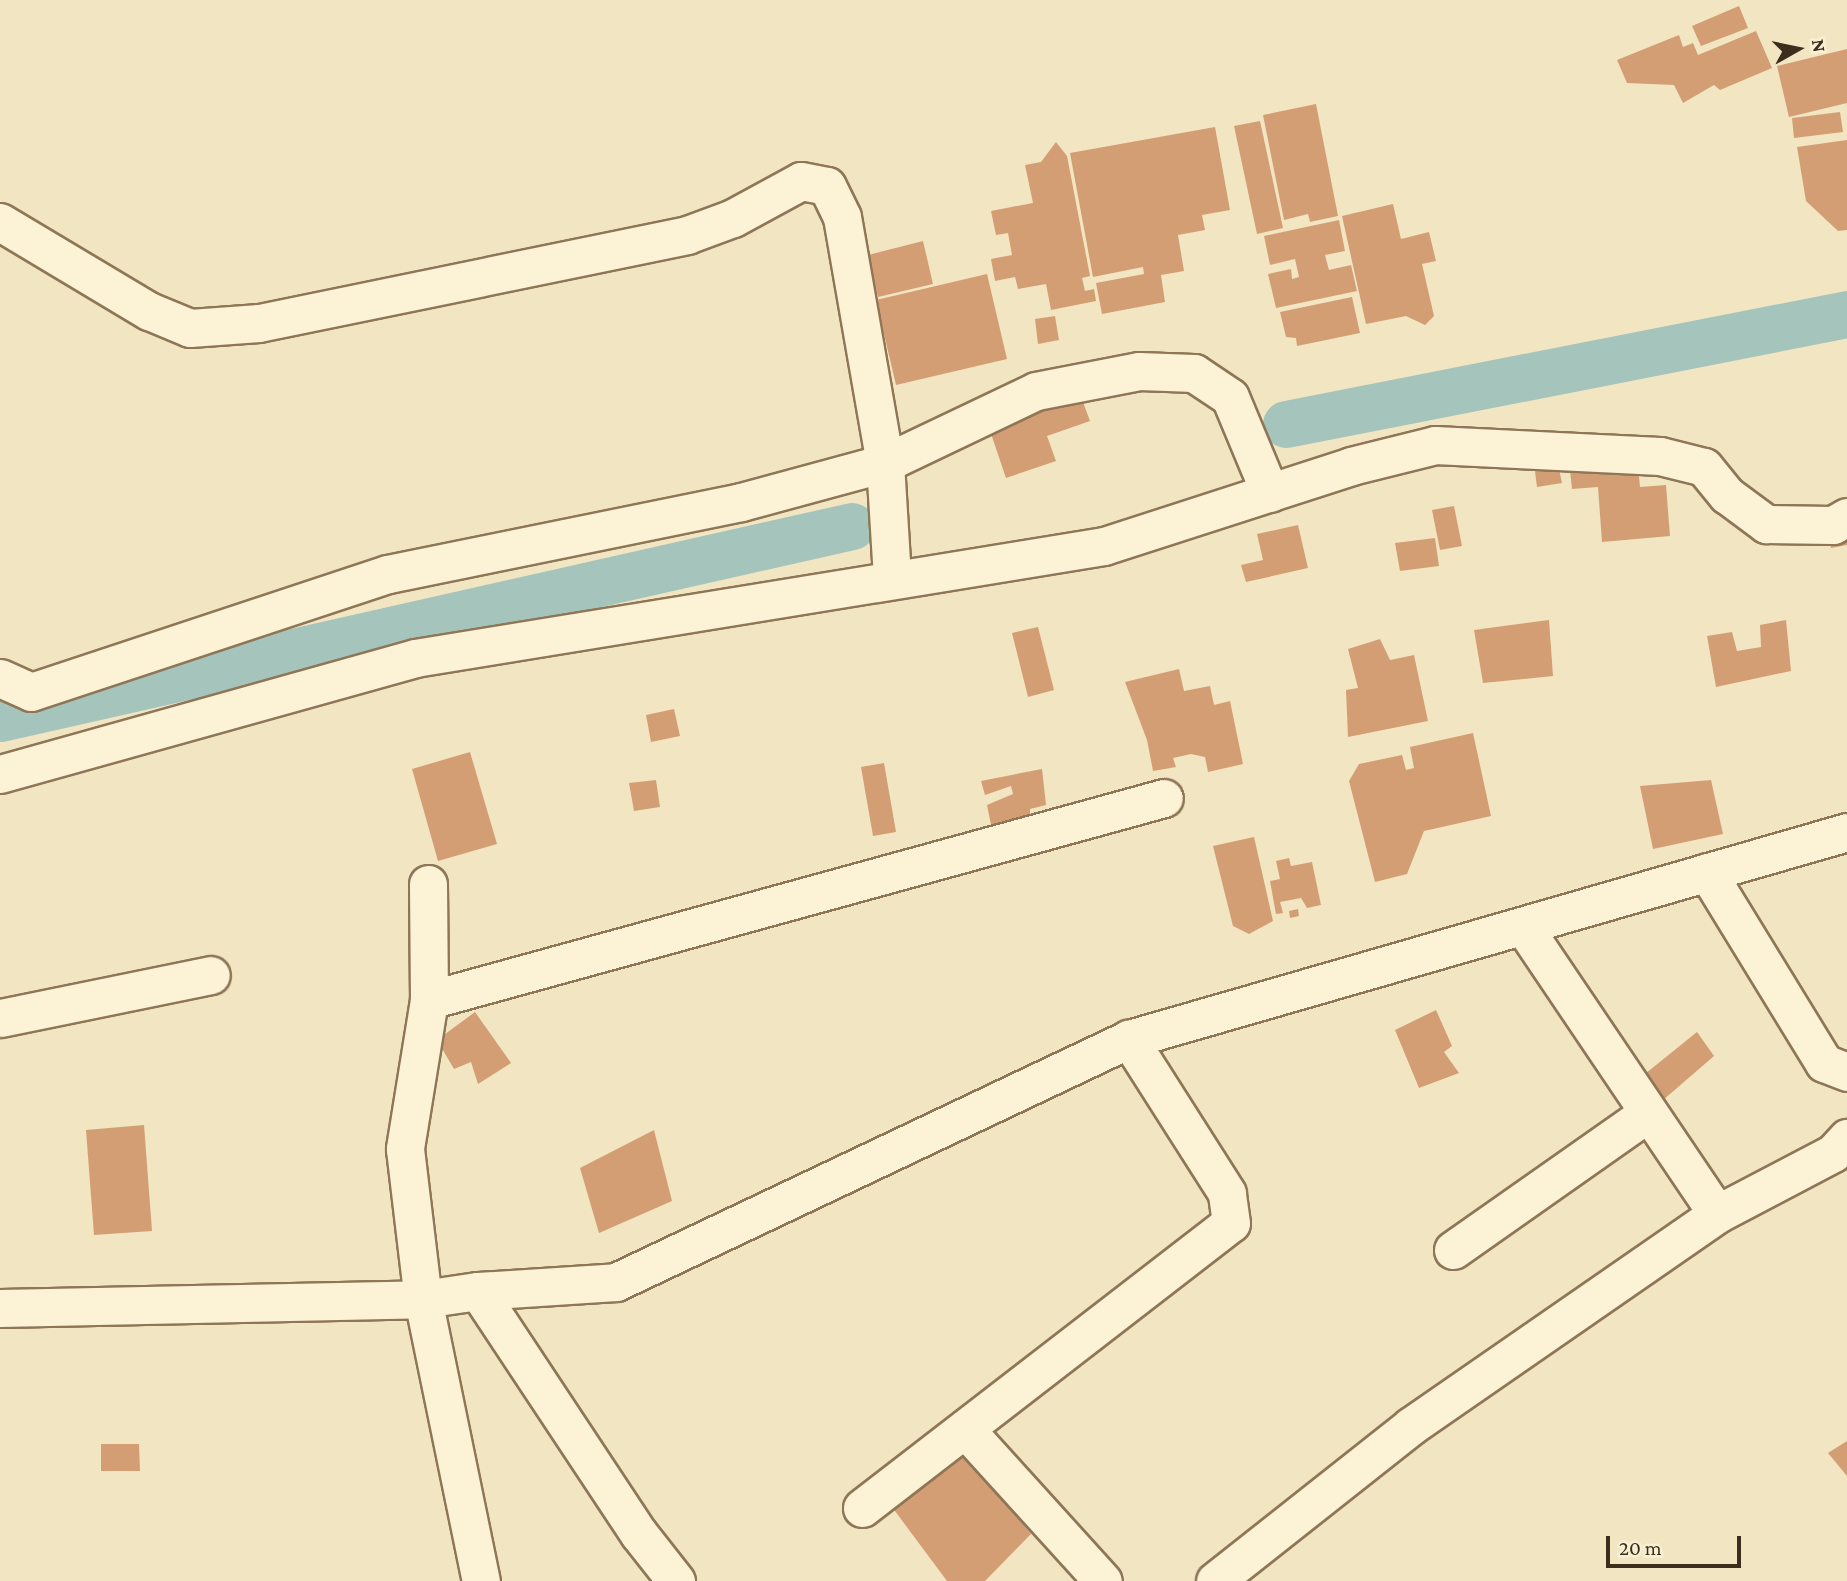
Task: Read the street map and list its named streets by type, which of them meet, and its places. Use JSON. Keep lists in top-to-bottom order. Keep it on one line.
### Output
{"scale_bar":"20 m","north":"right"}
